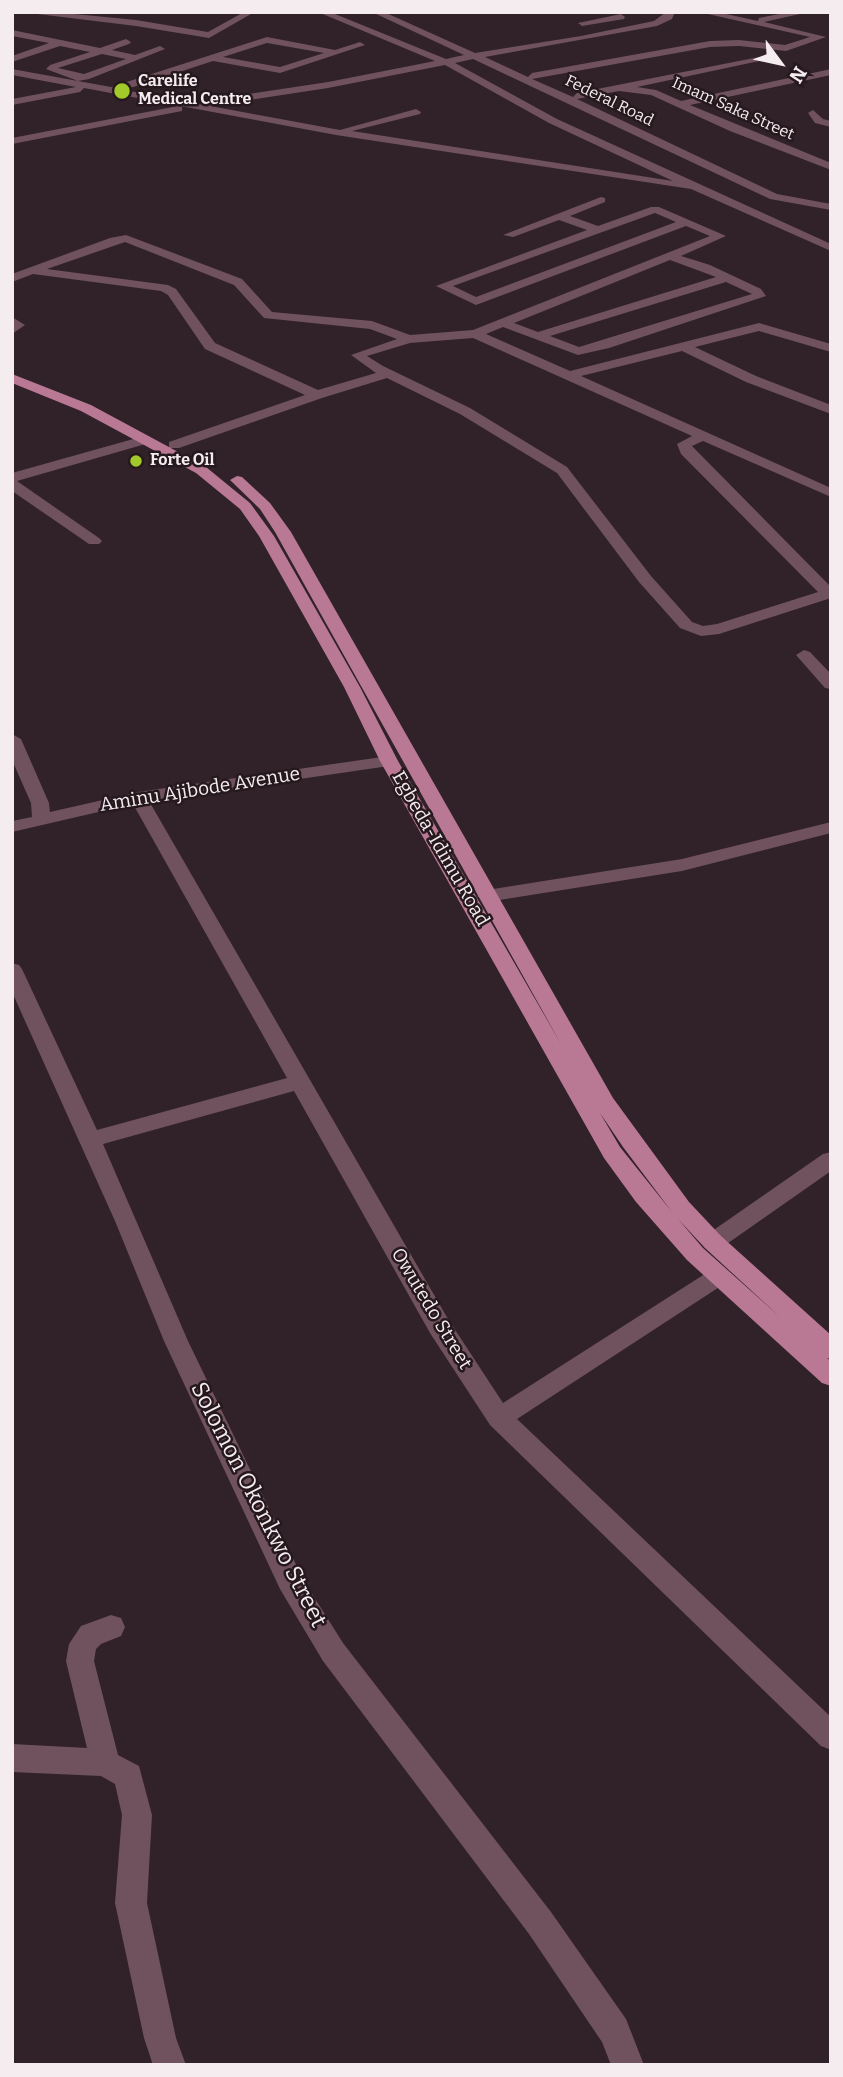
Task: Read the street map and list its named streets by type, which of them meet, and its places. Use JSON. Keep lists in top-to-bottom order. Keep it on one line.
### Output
{"streets":{"main road":["Egbeda-Idimu Road"],"street":["Federal Road","Imam Saka Street","Aminu Ajibode Avenue","Owutedo Street","Solomon Okonkwo Street"]},"crossings":[["Aminu Ajibode Avenue","Egbeda-Idimu Road"],["Aminu Ajibode Avenue","Owutedo Street"]],"places":["Carelife Medical Centre","Forte Oil"],"north":"bottom right"}
